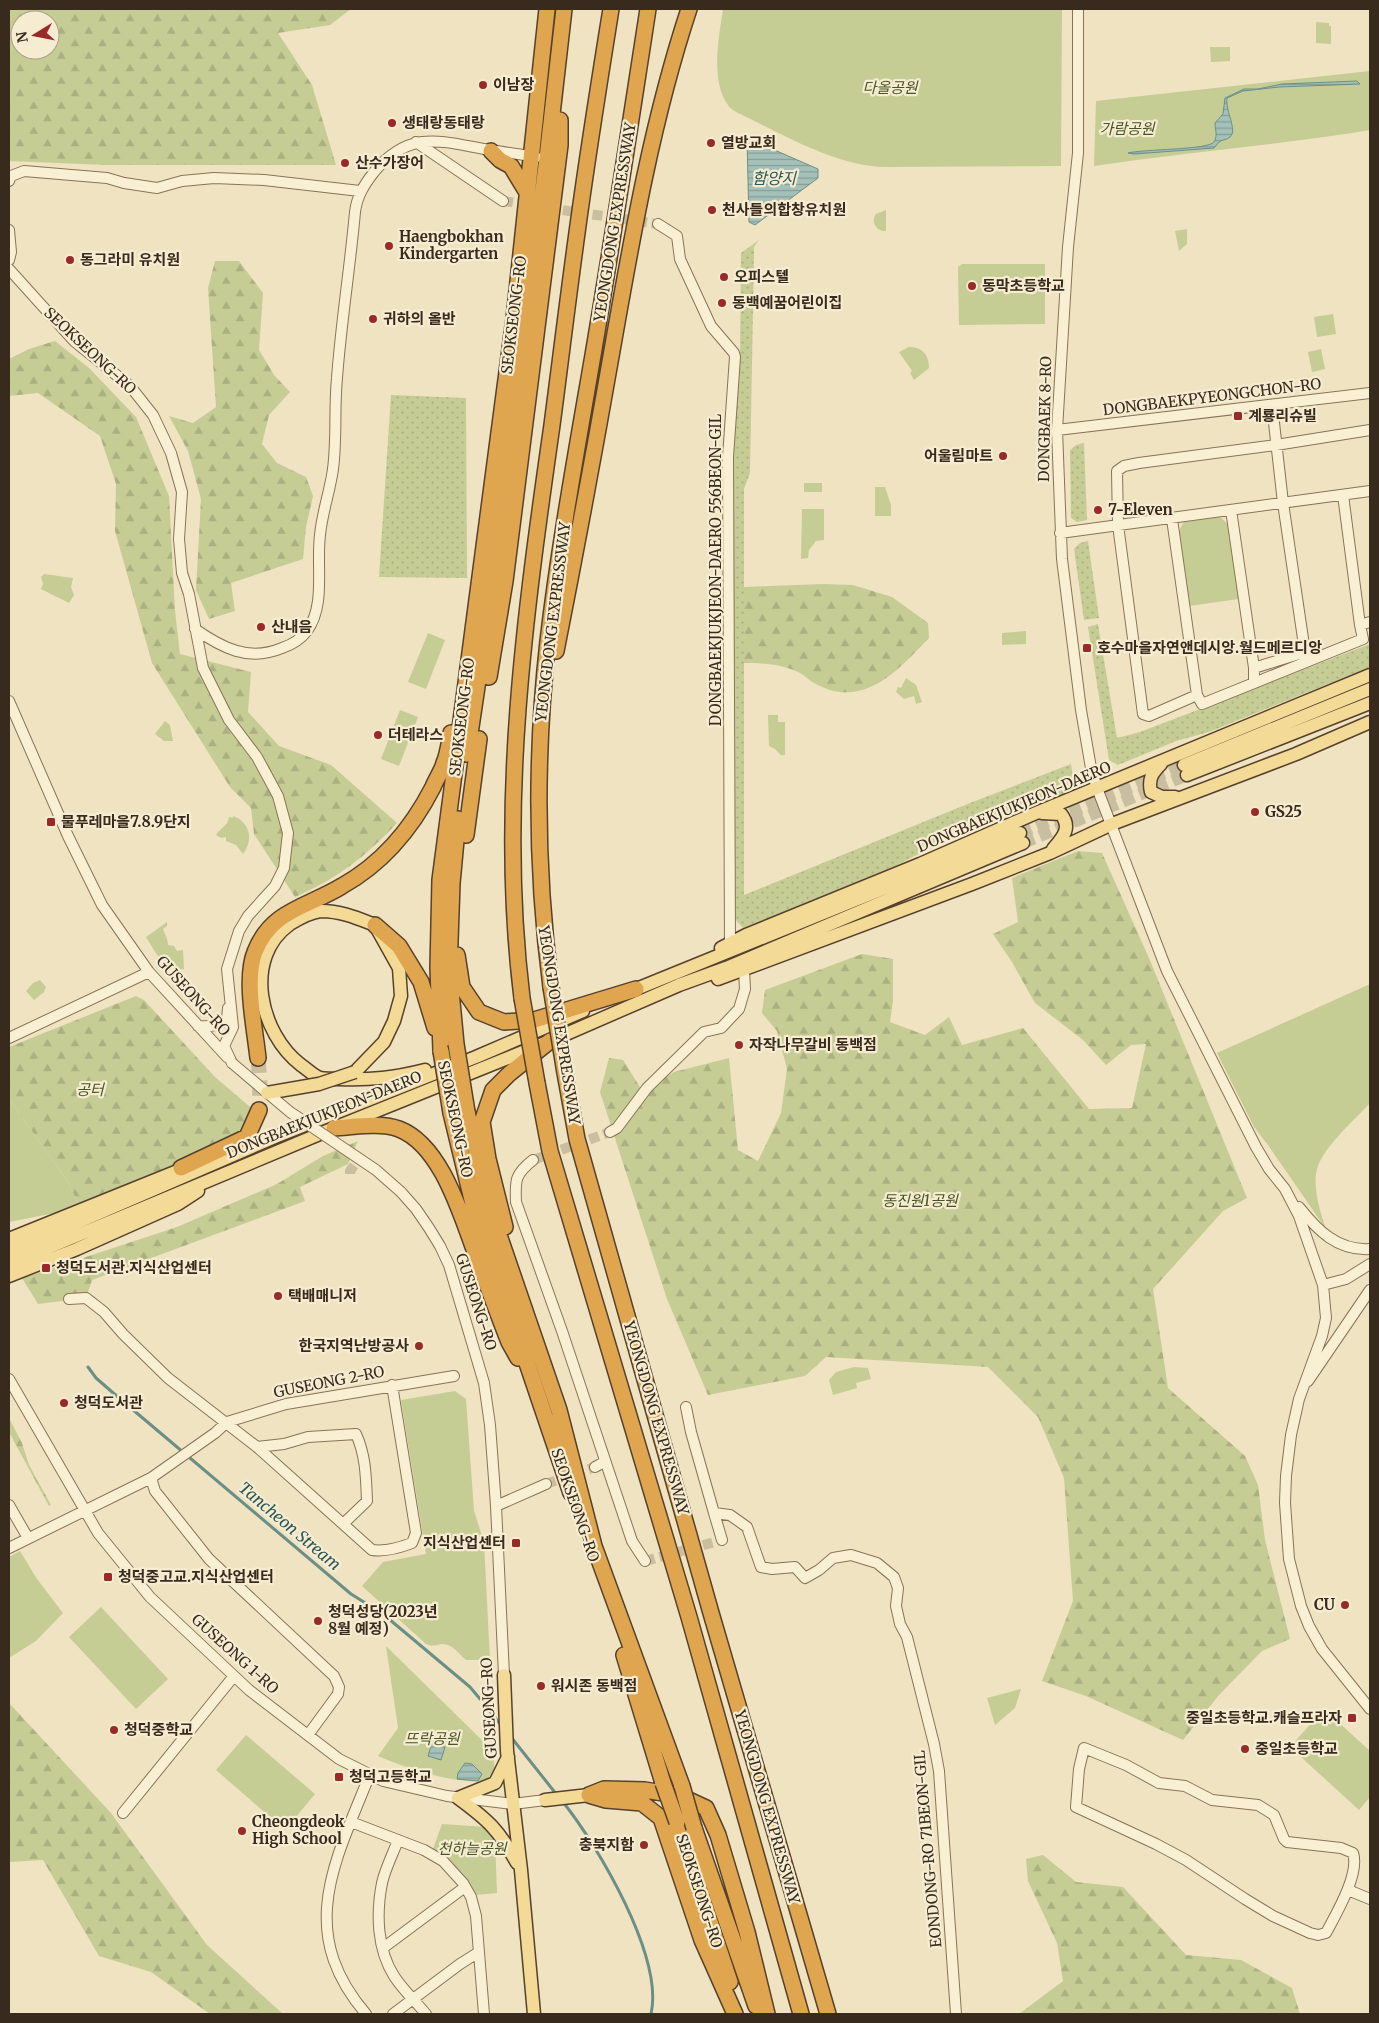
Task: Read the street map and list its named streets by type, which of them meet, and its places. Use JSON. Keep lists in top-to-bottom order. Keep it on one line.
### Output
{"streets":{"highway":["YEONGDONG EXPRESSWAY","SEOKSEONG-RO"],"main road":["DONGBAEKJUKJEON-DAERO","GUSEONG-RO"],"street":["DONGBAEKPYEONGCHON-RO","DONGBAEK 8-RO","DONGBAEKJUKJEON-DAERO 556BEON-GIL","GUSEONG 2-RO","GUSEONG 1-RO","EONDONG-RO 71BEON-GIL"]},"crossings":[["SEOKSEONG-RO","GUSEONG-RO"],["DONGBAEKPYEONGCHON-RO","DONGBAEK 8-RO"],["DONGBAEK 8-RO","DONGBAEKJUKJEON-DAERO"],["DONGBAEKJUKJEON-DAERO 556BEON-GIL","DONGBAEKJUKJEON-DAERO"],["GUSEONG-RO","GUSEONG 1-RO"]],"water":["함양지","Tancheon Stream"],"parks":["다올공원","가람공원","공터","동진원1공원","뜨락공원","천하늘공원"],"places":{"other":["이남장","생태랑동태랑","열방교회","산수가장어","천사들의합창유치원","Haengbokhan Kindergarten","동그라미 유치원","오피스텔","동막초등학교","동백예꿈어린이집","귀하의 올반","어울림마트","7-Eleven","산내음","더테라스","GS25","자작나무갈비 동백점","택배매니저","한국지역난방공사","청덕도서관","CU","청덕성당(2023년 8월 예정)","워시존 동백점","청덕중학교","중일초등학교","Cheongdeok High School","충북지함"],"transit":["계룡리슈빌","호수마을자연앤데시앙.월드메르디앙","물푸레마을7.8.9단지","청덕도서관.지식산업센터","지식산업센터","청덕중고교.지식산업센터","중일초등학교.캐슬프라자","청덕고등학교"]},"north":"left"}
